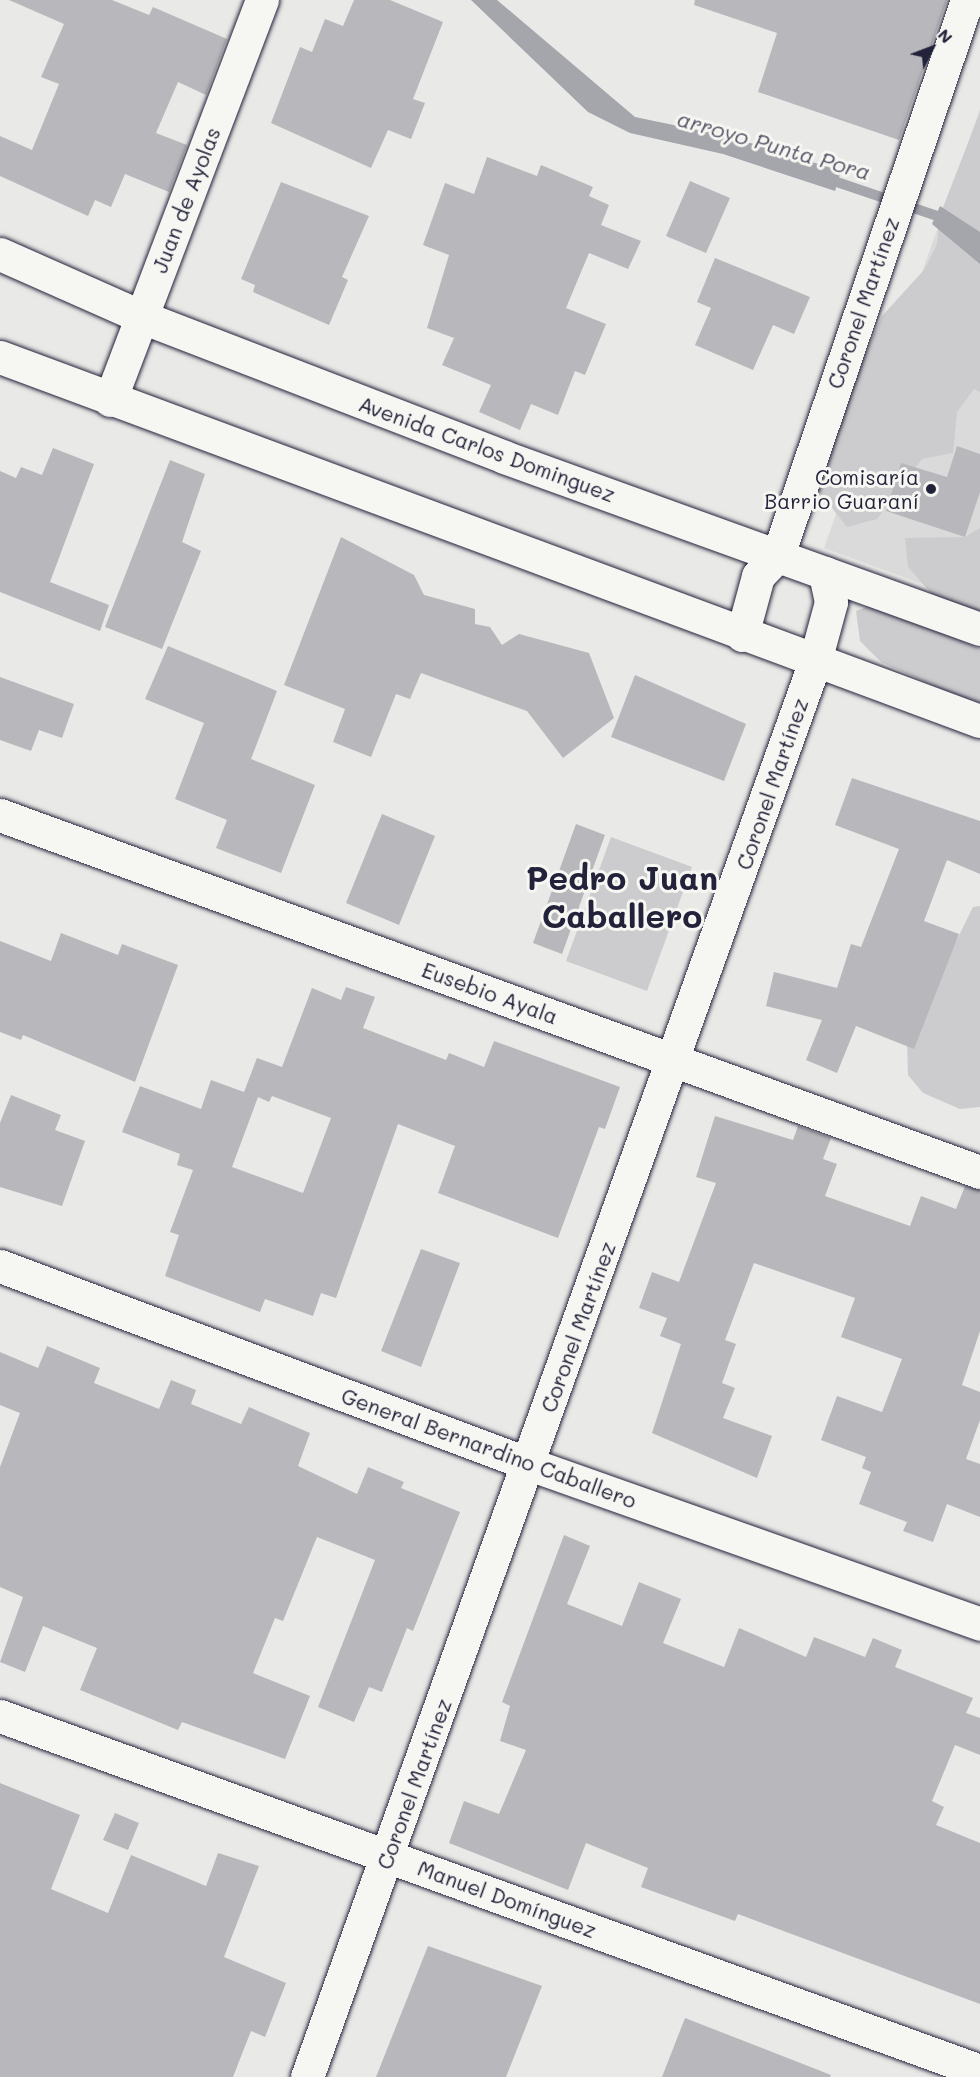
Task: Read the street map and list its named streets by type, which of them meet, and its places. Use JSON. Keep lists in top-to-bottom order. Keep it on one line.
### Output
{"streets":{"street":["Juan de Ayolas","Coronel Martínez","Avenida Carlos Dominguez","Eusebio Ayala","General Bernardino Caballero","Manuel Domínguez"]},"crossings":[["Juan de Ayolas","Avenida Carlos Dominguez"],["Coronel Martínez","Avenida Carlos Dominguez"],["Coronel Martínez","Eusebio Ayala"],["Coronel Martínez","General Bernardino Caballero"],["Coronel Martínez","Manuel Domínguez"]],"districts":["Pedro Juan Caballero"],"water":["arroyo Punta Pora"],"places":["Comisaría Barrio Guaraní"],"north":"top right"}
